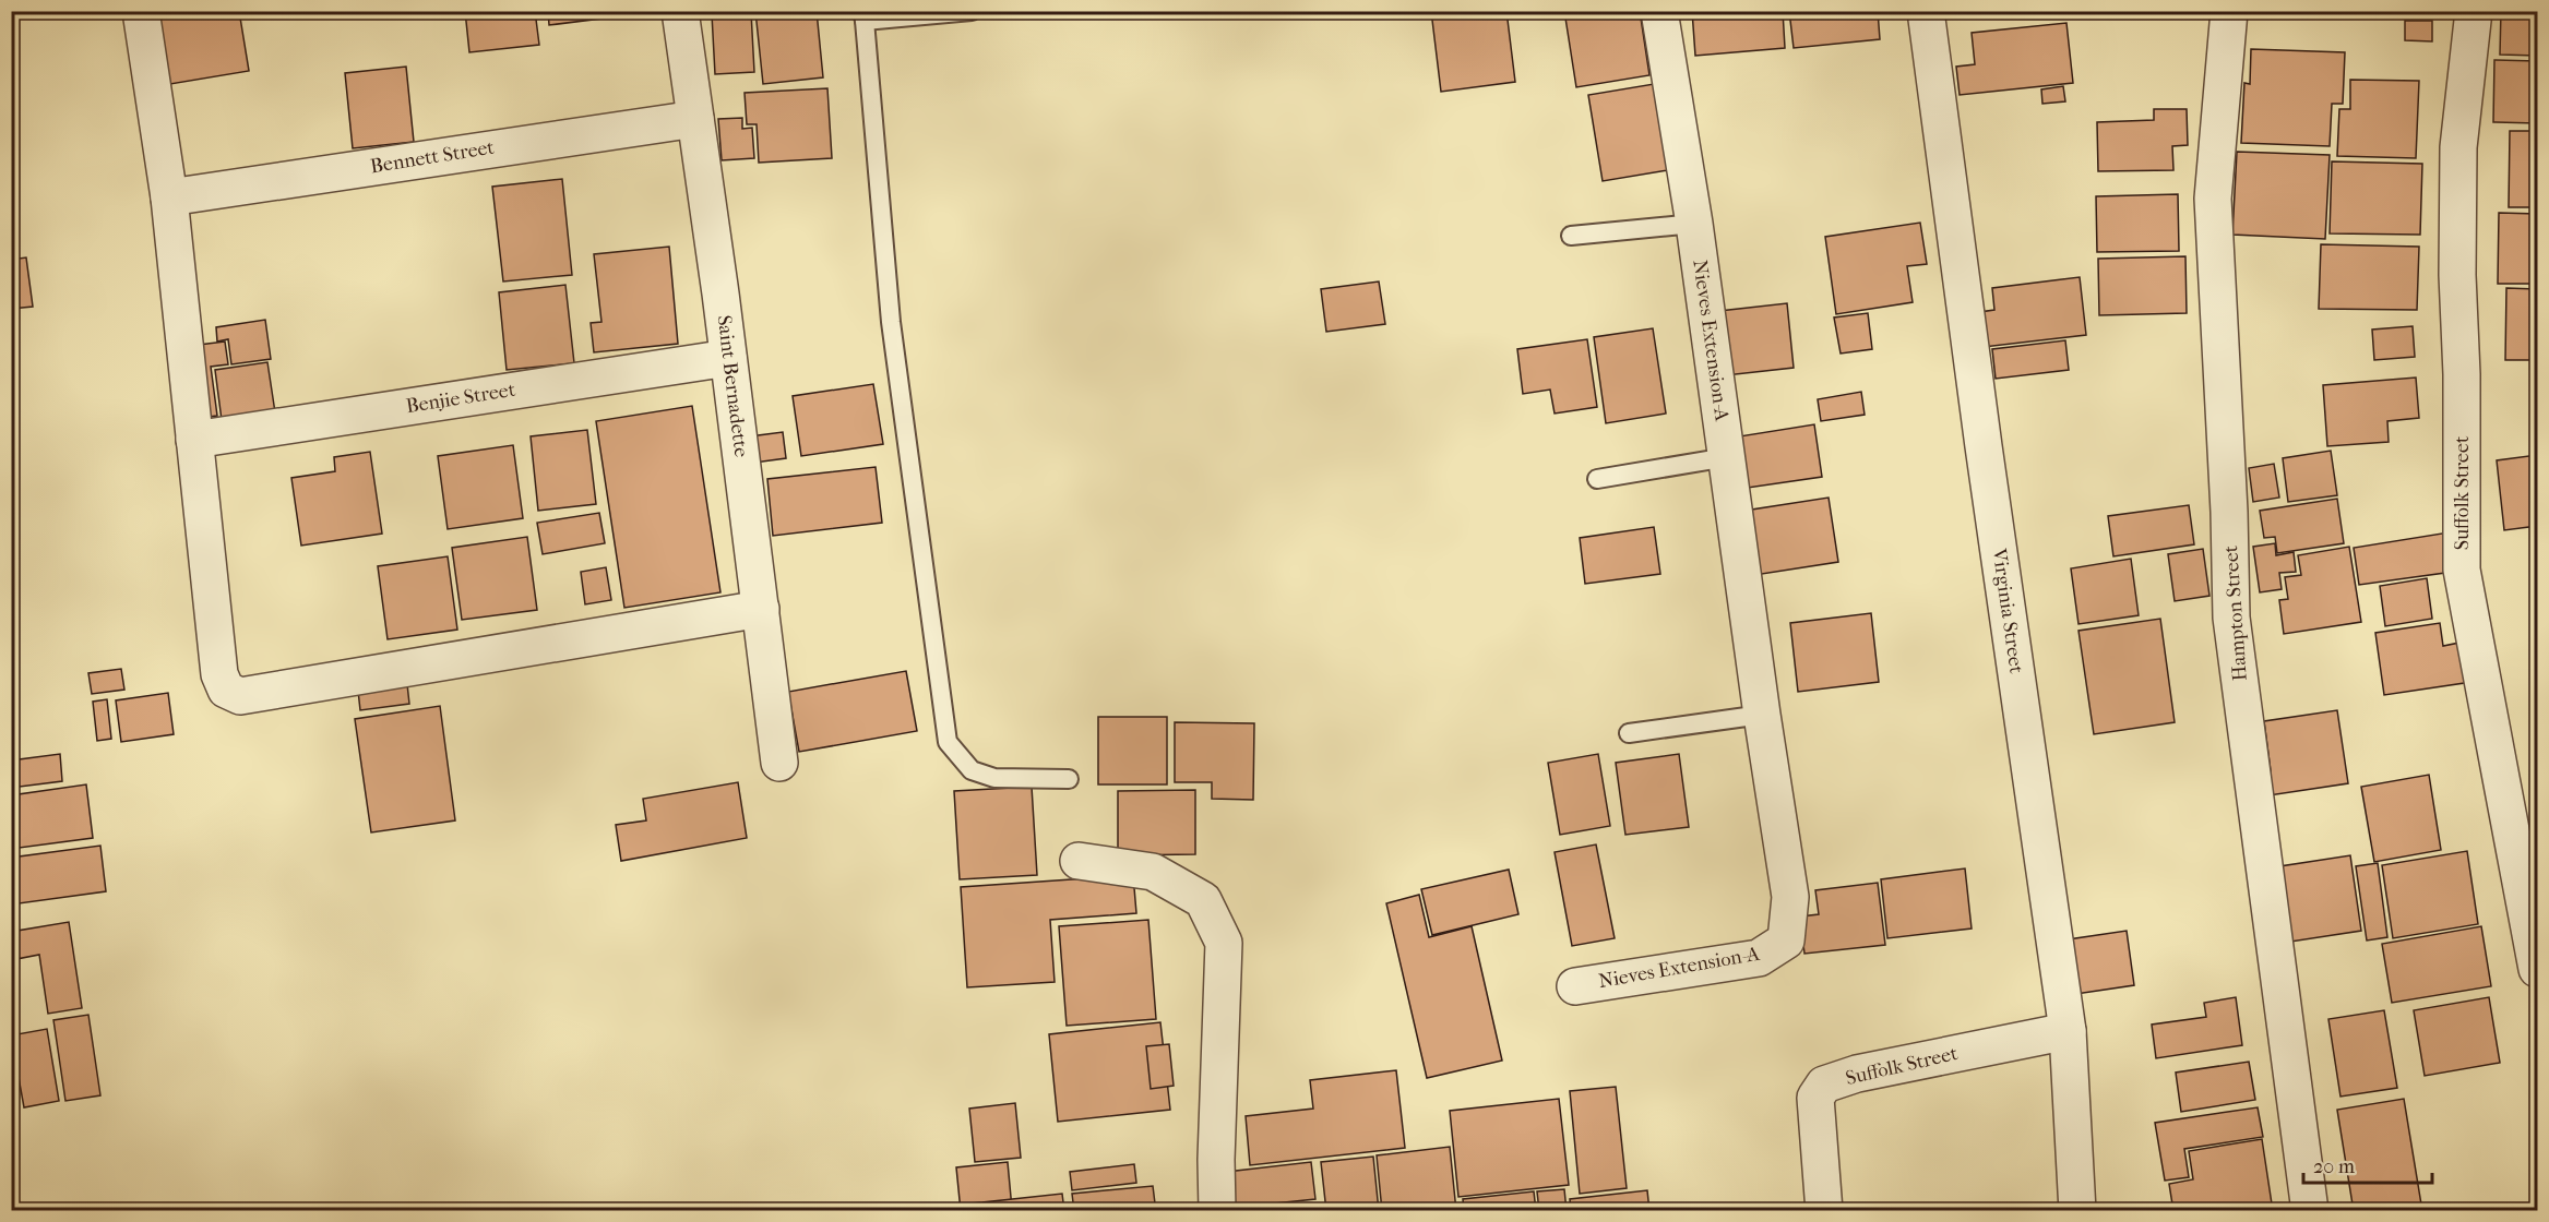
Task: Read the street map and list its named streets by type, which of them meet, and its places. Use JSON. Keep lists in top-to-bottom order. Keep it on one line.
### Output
{"streets":{"street":["Bennett Street","Nieves Extension-A","Saint Bernadette","Benjie Street","Suffolk Street","Virginia Street","Hampton Street"]},"crossings":[["Bennett Street","Saint Bernadette"],["Saint Bernadette","Benjie Street"],["Suffolk Street","Virginia Street"]],"scale_bar":"20 m"}
